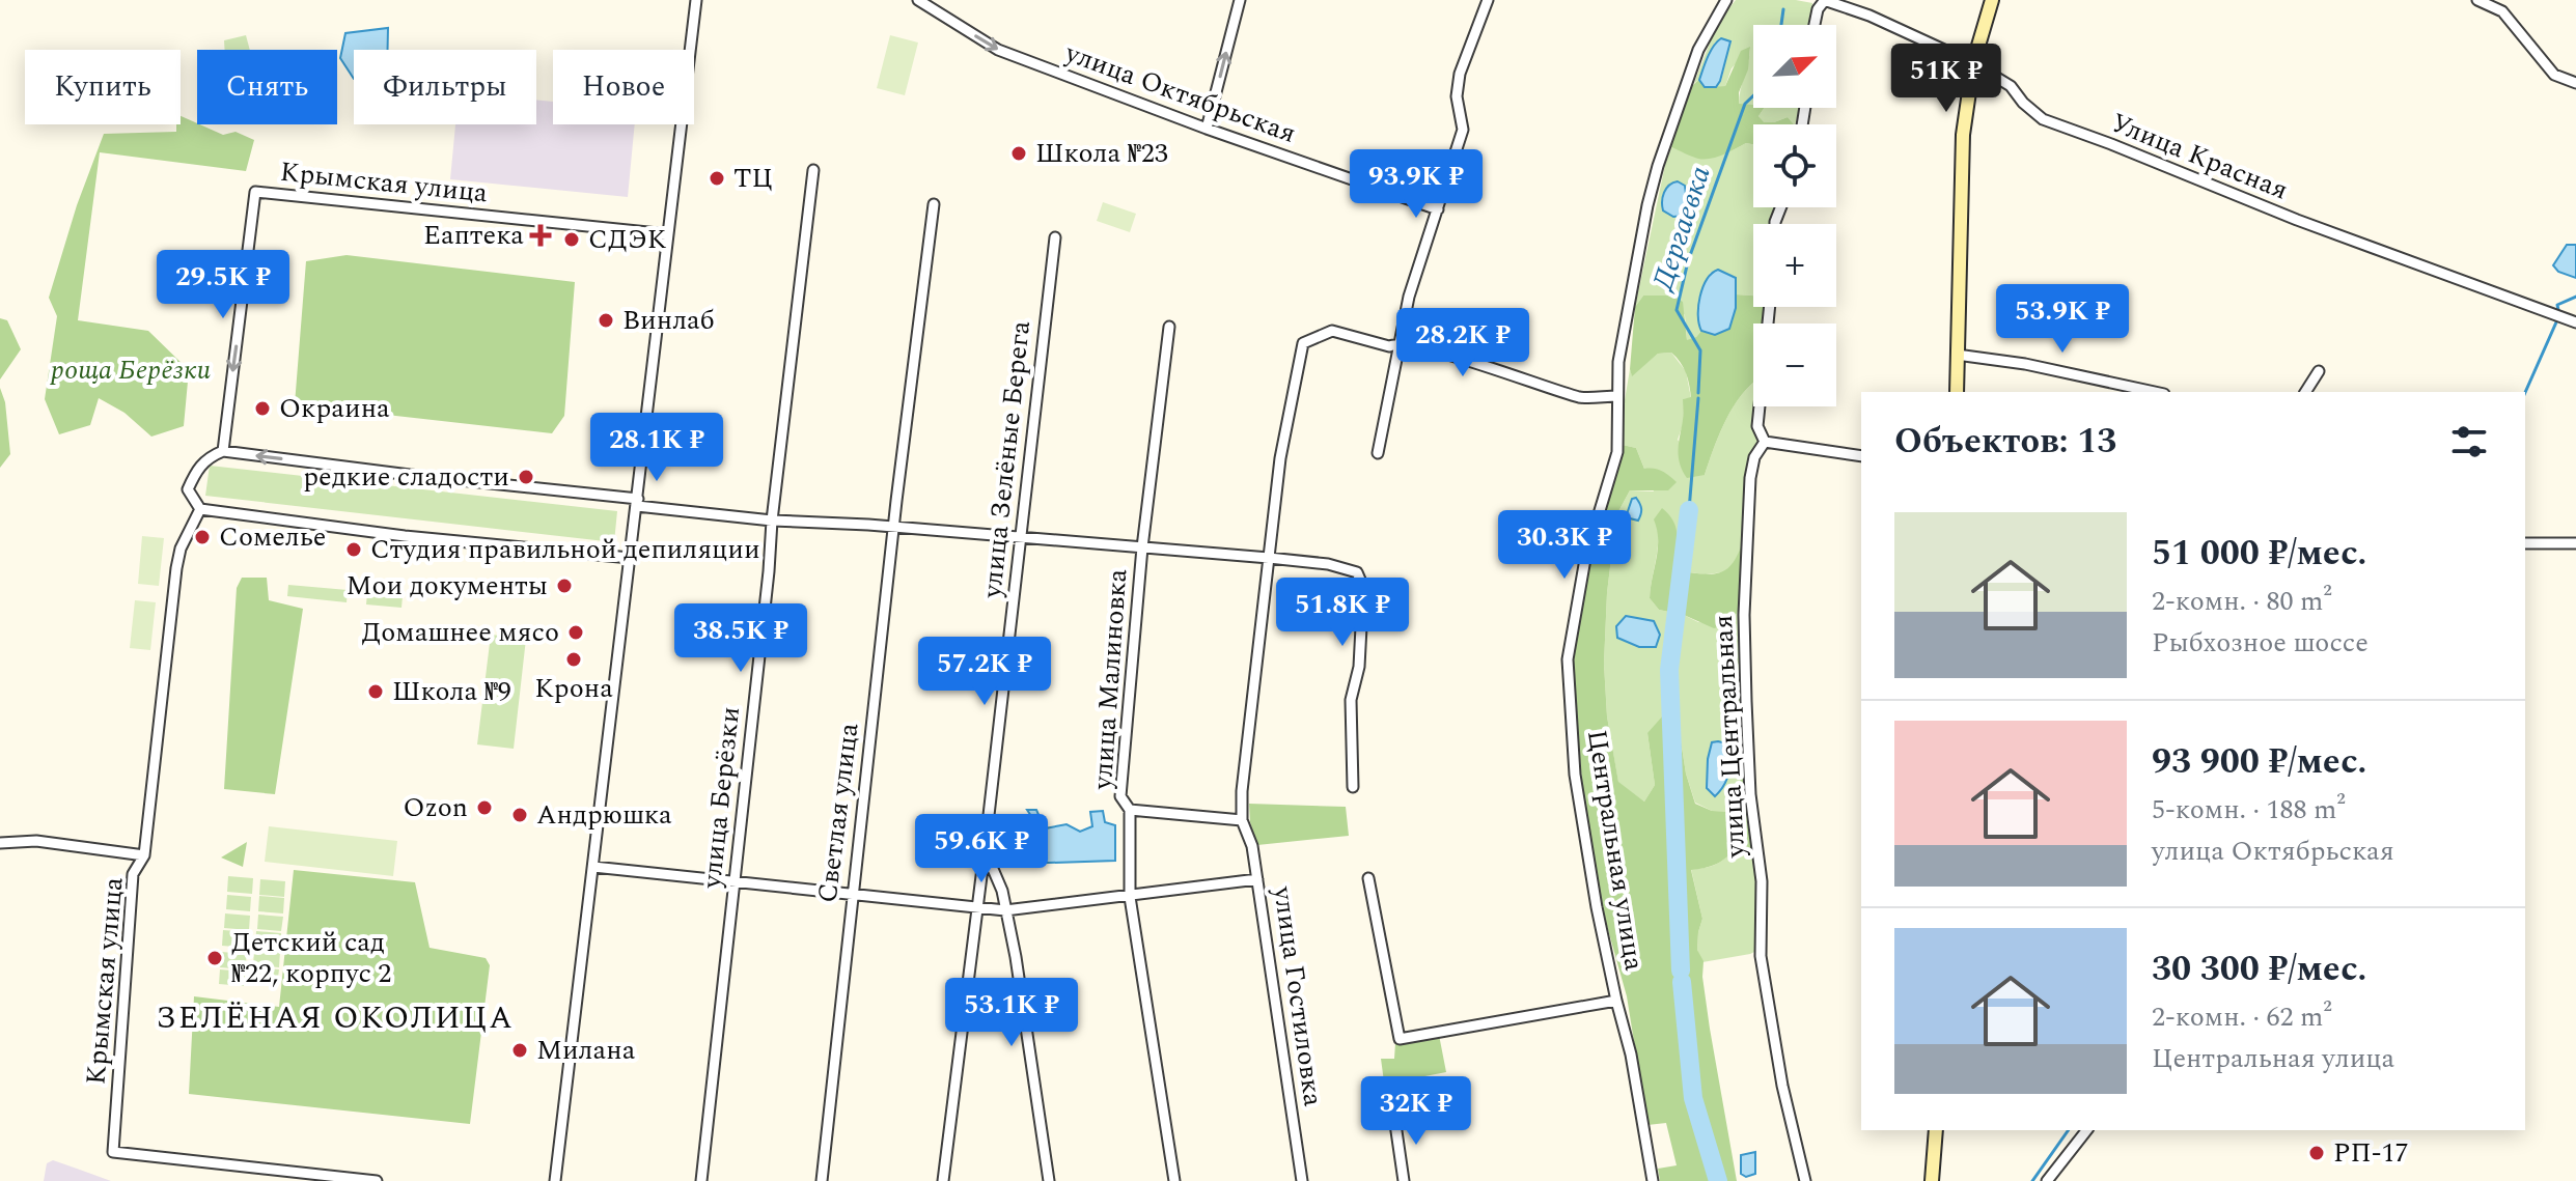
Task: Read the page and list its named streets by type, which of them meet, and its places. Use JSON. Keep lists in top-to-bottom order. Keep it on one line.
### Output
{"streets":{"street":["улица Октябрьская","Улица Красная","Крымская улица","улица Зелёные Берега","улица Малиновка","улица Центральная","улица Берёзки","Светлая улица","Центральная улица","улица Гостиловка"]},"one_way":["улица Октябрьская"],"districts":["ЗЕЛЁНАЯ ОКОЛИЦА"],"water":["Дергаевка"],"parks":["роща Берёзки"],"places":{"other":["Школа №23","ТЦ","СДЭК","Винлаб","Окраина","редкие сладости","Сомелье","Студия правильной депиляции","Мои документы","Домашнее мясо","Крона","Школа №9","Ozon","Андрюшка","Детский сад №22, корпус 2","Милана","РП-17"],"health":["Еаптека"]},"north":"top right","page":{"map_buttons":["+","−"],"price":["51K ₽","93.9K ₽","29.5K ₽","53.9K ₽","28.2K ₽","28.1K ₽","30.3K ₽","51.8K ₽","38.5K ₽","57.2K ₽","59.6K ₽","53.1K ₽","32K ₽"],"chip":["Купить","Снять","Фильтры","Новое"],"heading":"Объектов: 13","list":[{"name":"51 000 ₽/мес.","note":"2-комн. · 80 m² · Рыбхозное шоссе"},{"name":"93 900 ₽/мес.","note":"5-комн. · 188 m² · улица Октябрьская"},{"name":"30 300 ₽/мес.","note":"2-комн. · 62 m² · Центральная улица"}]}}
